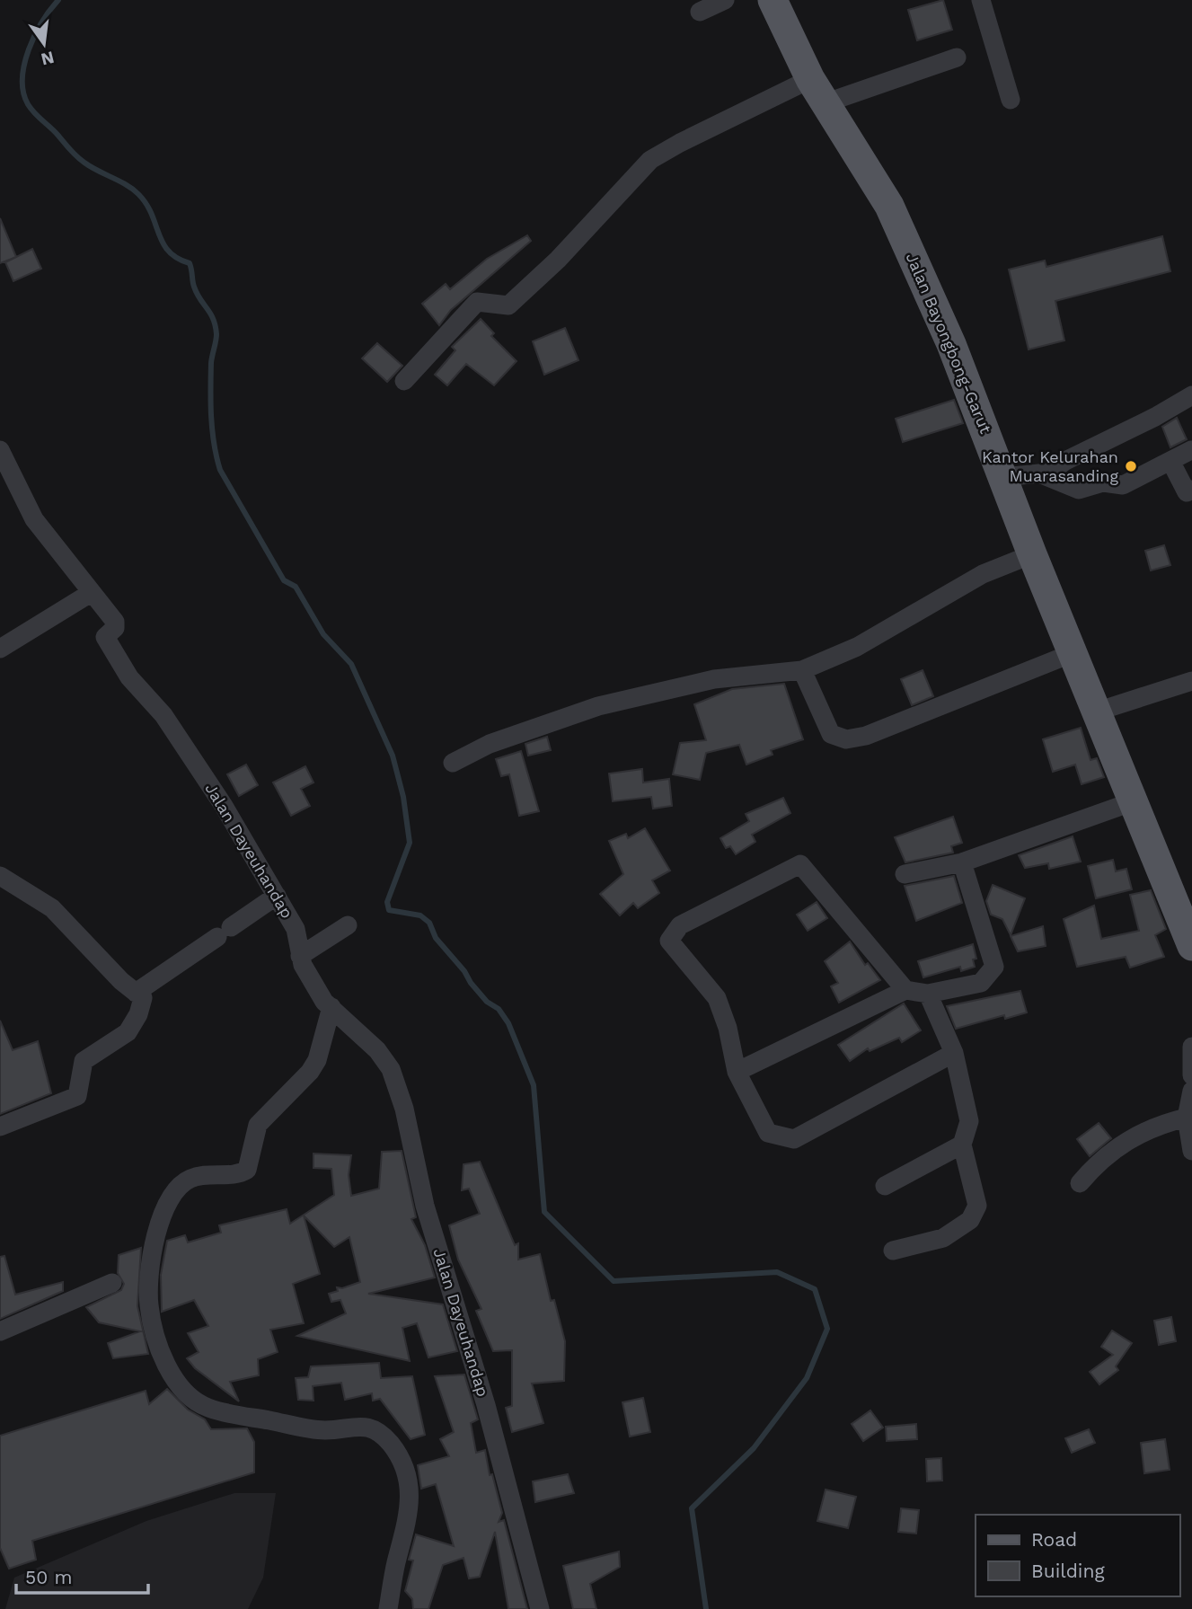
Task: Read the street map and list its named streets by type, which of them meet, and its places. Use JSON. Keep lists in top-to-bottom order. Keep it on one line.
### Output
{"streets":{"main road":["Jalan Bayongbong-Garut"],"street":["Jalan Dayeuhandap"]},"places":["Kantor Kelurahan Muarasanding"],"legend":["Road","Building"],"scale_bar":"50 m","north":"bottom"}
